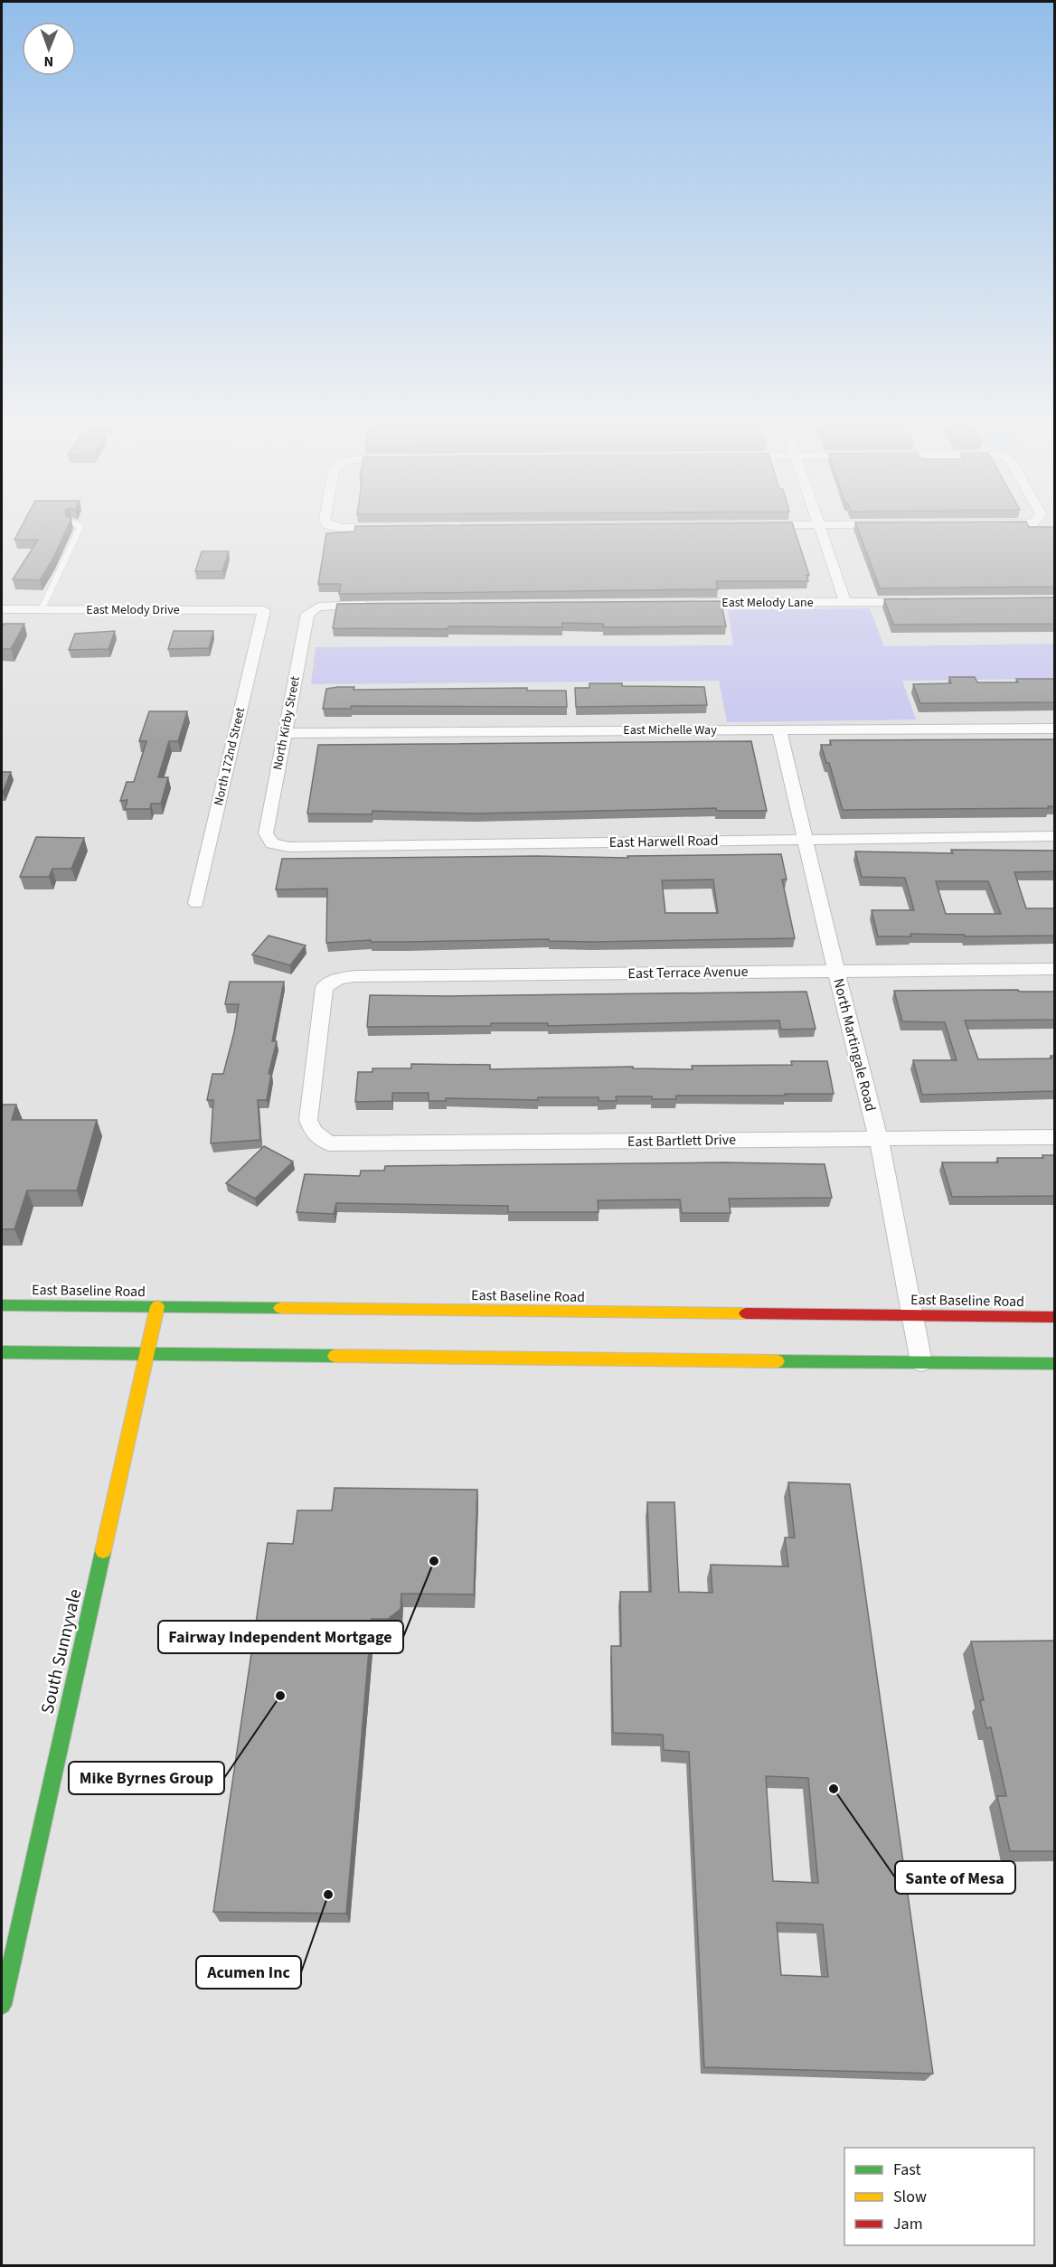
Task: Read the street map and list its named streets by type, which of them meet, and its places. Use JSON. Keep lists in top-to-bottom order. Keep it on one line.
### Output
{"streets":{"main road":["East Baseline Road","South Sunnyvale"],"street":["East Melody Lane","East Melody Drive","North Kirby Street","East Michelle Way","North 172nd Street","East Harwell Road","East Terrace Avenue","North Martingale Road","East Bartlett Drive"]},"crossings":[["East Melody Drive","North 172nd Street"],["North Kirby Street","East Michelle Way"],["North Kirby Street","East Harwell Road"],["East Michelle Way","North Martingale Road"],["East Harwell Road","North Martingale Road"],["East Terrace Avenue","North Martingale Road"],["East Terrace Avenue","East Bartlett Drive"],["North Martingale Road","East Bartlett Drive"],["North Martingale Road","East Baseline Road"],["East Baseline Road","South Sunnyvale"]],"places":["Fairway Independent Mortgage","Mike Byrnes Group","Sante of Mesa","Acumen Inc"],"legend":["Fast","Slow","Jam"],"north":"bottom"}
